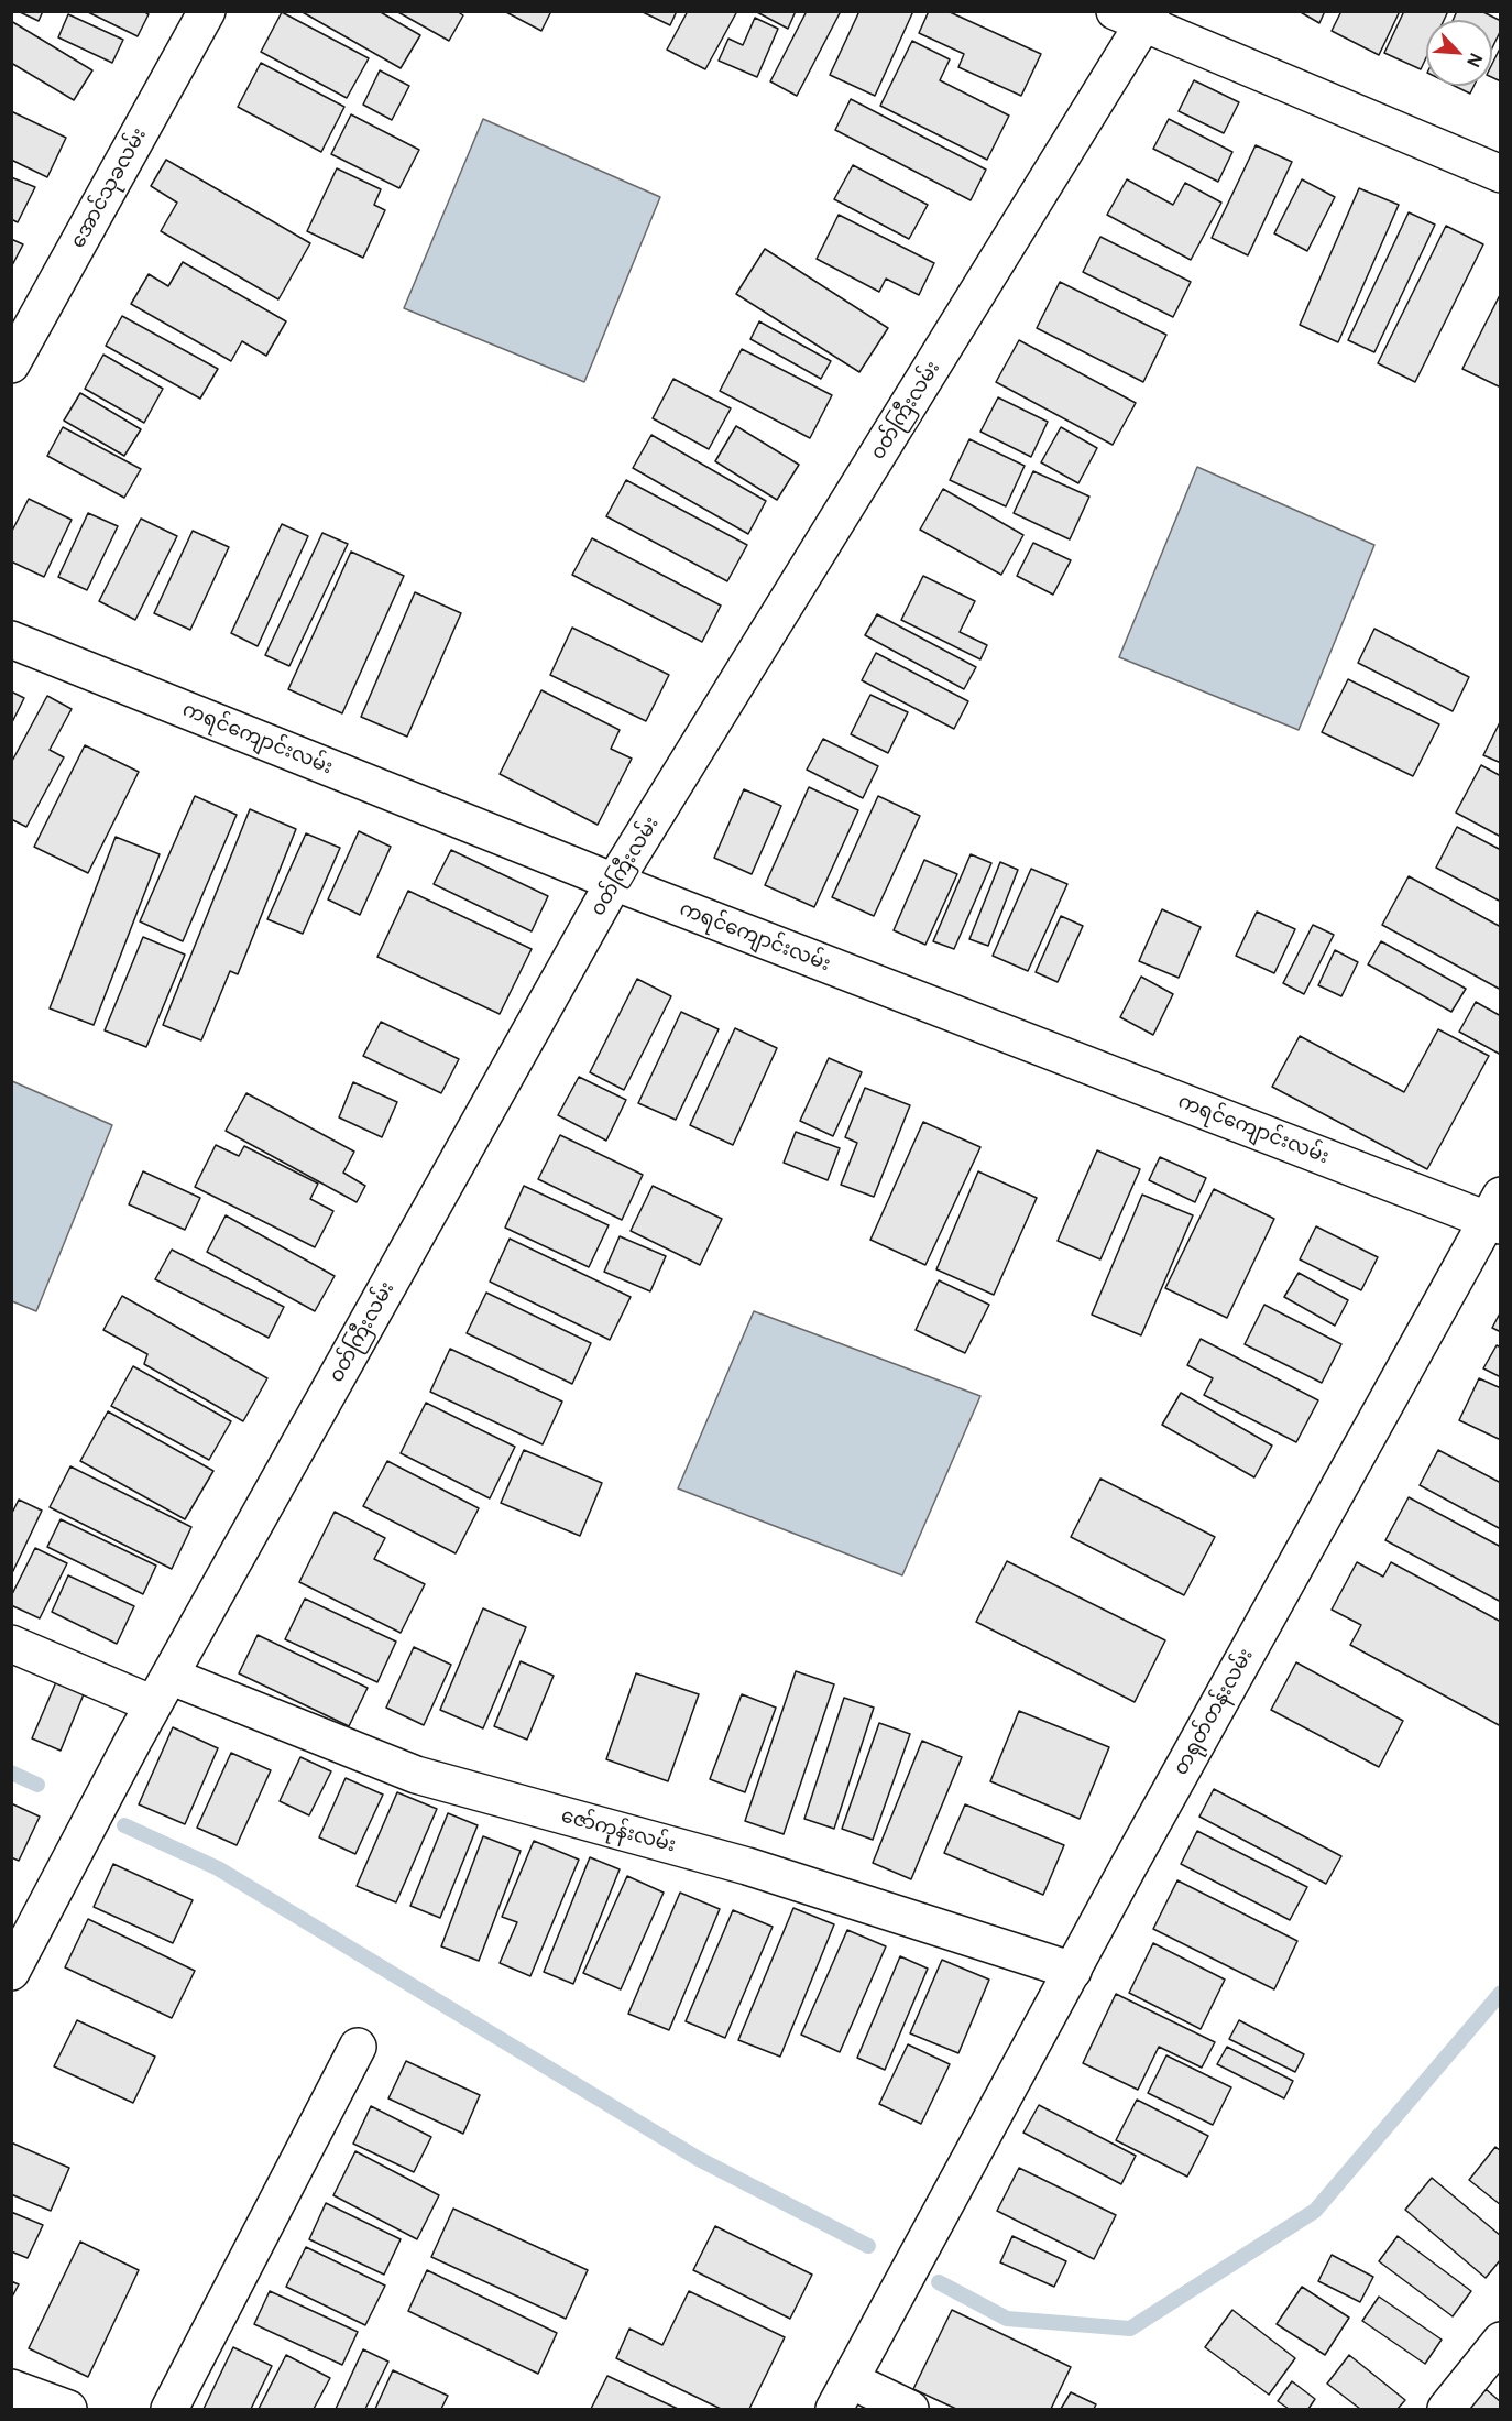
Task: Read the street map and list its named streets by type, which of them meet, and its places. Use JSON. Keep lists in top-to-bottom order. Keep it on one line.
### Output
{"streets":{"street":["အောင်သုခလမ်း","၀တ်ကြီးလမ်း","ကရင်ကျောင်းလမ်း","တရုတ်တန်းလမ်း","ဇော်ကုန်းလမ်း"]},"crossings":[["၀တ်ကြီးလမ်း","ကရင်ကျောင်းလမ်း"],["၀တ်ကြီးလမ်း","ဇော်ကုန်းလမ်း"],["ကရင်ကျောင်းလမ်း","တရုတ်တန်းလမ်း"],["တရုတ်တန်းလမ်း","ဇော်ကုန်းလမ်း"]],"north":"bottom right"}
